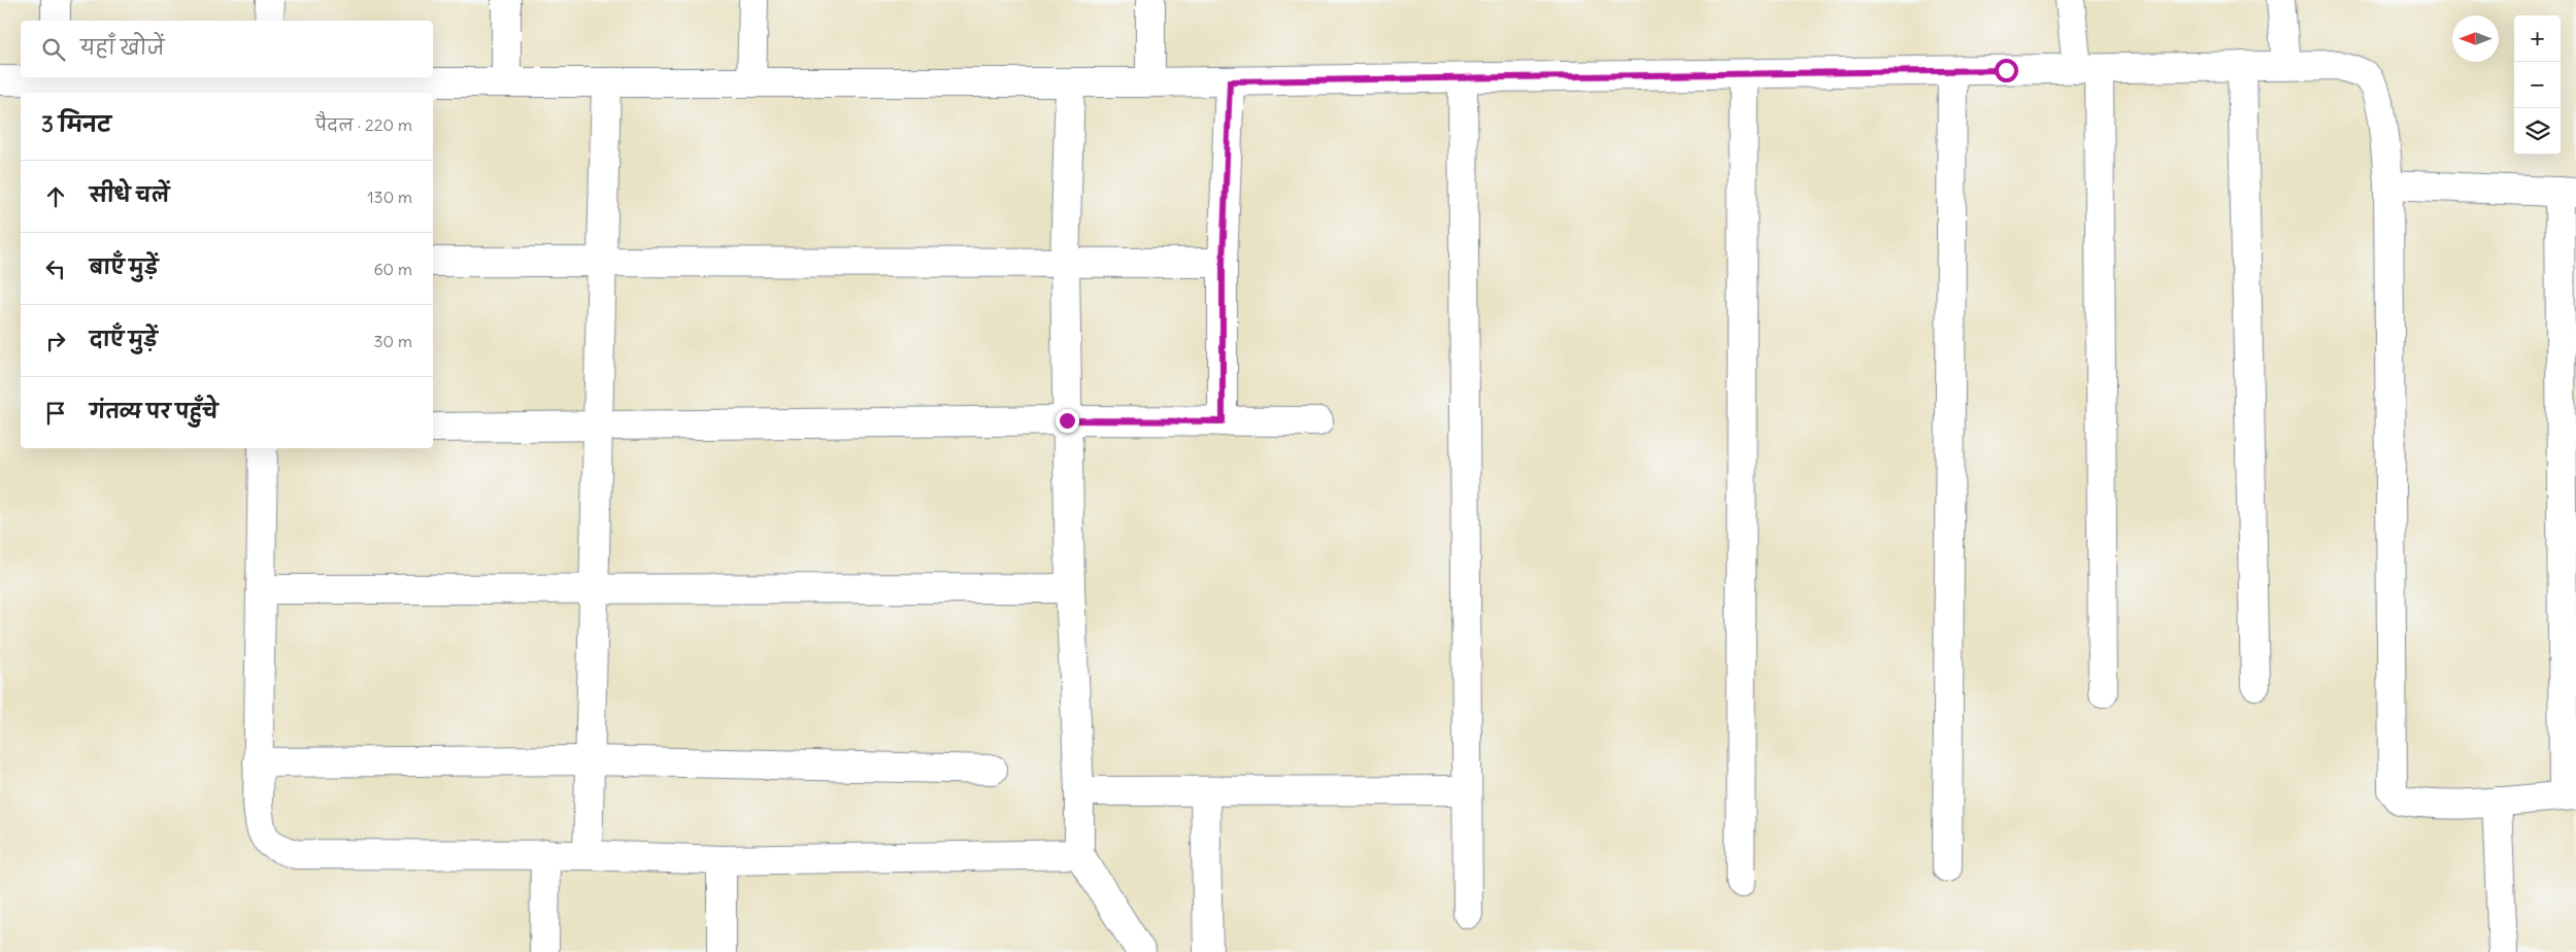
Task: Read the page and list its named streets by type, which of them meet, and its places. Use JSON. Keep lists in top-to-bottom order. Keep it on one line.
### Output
{"north":"left","page":{"map_buttons":["+","−"],"search":"यहाँ खोजें","heading":["3 मिनट","पैदल · 220 m"],"list":[["सीधे चलें","130 m"],["बाएँ मुड़ें","60 m"],["दाएँ मुड़ें","30 m"],"गंतव्य पर पहुँचे"]}}
